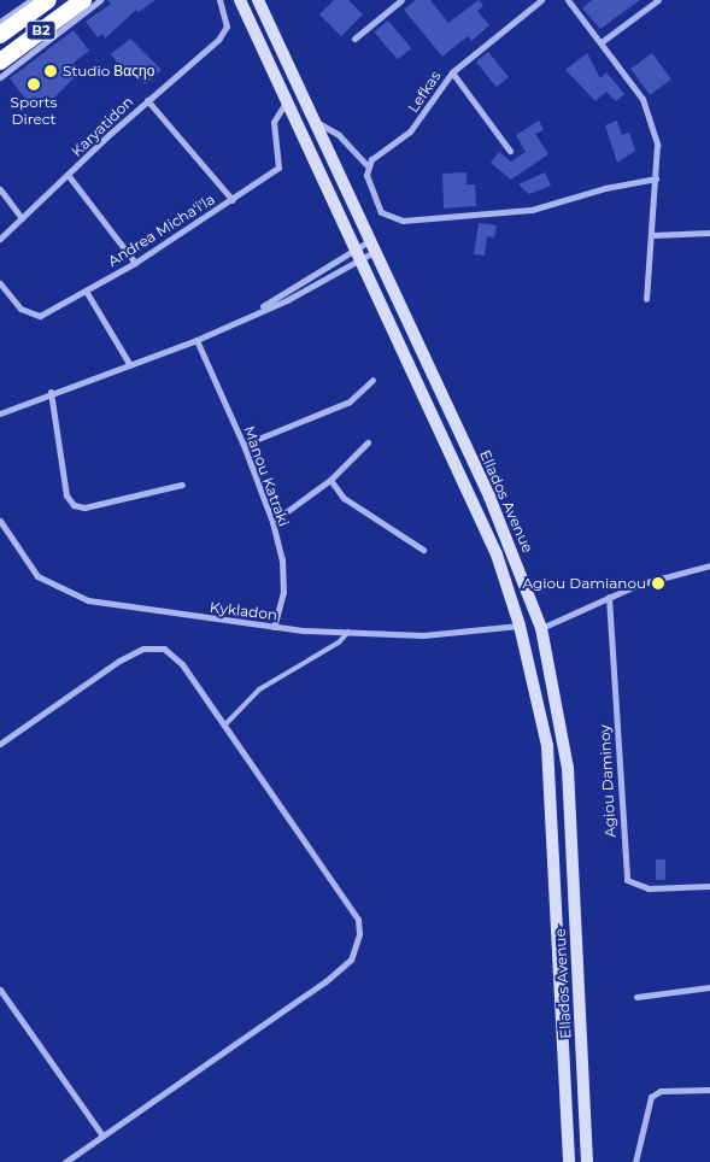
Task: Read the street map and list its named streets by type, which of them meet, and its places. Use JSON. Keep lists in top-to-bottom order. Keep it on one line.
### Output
{"streets":{"highway":["B2"],"main road":["Ellados Avenue"],"street":["Lefkas","Karyatidon","Andrea Micha'i'la","Manou Katraki","Kykladon","Agiou Daminoy"]},"crossings":[["Andrea Micha'i'la","Ellados Avenue"],["Manou Katraki","Kykladon"],["Ellados Avenue","Kykladon"]],"places":["Studio Βαςηο","Sports Direct","Agiou Damianou"]}
